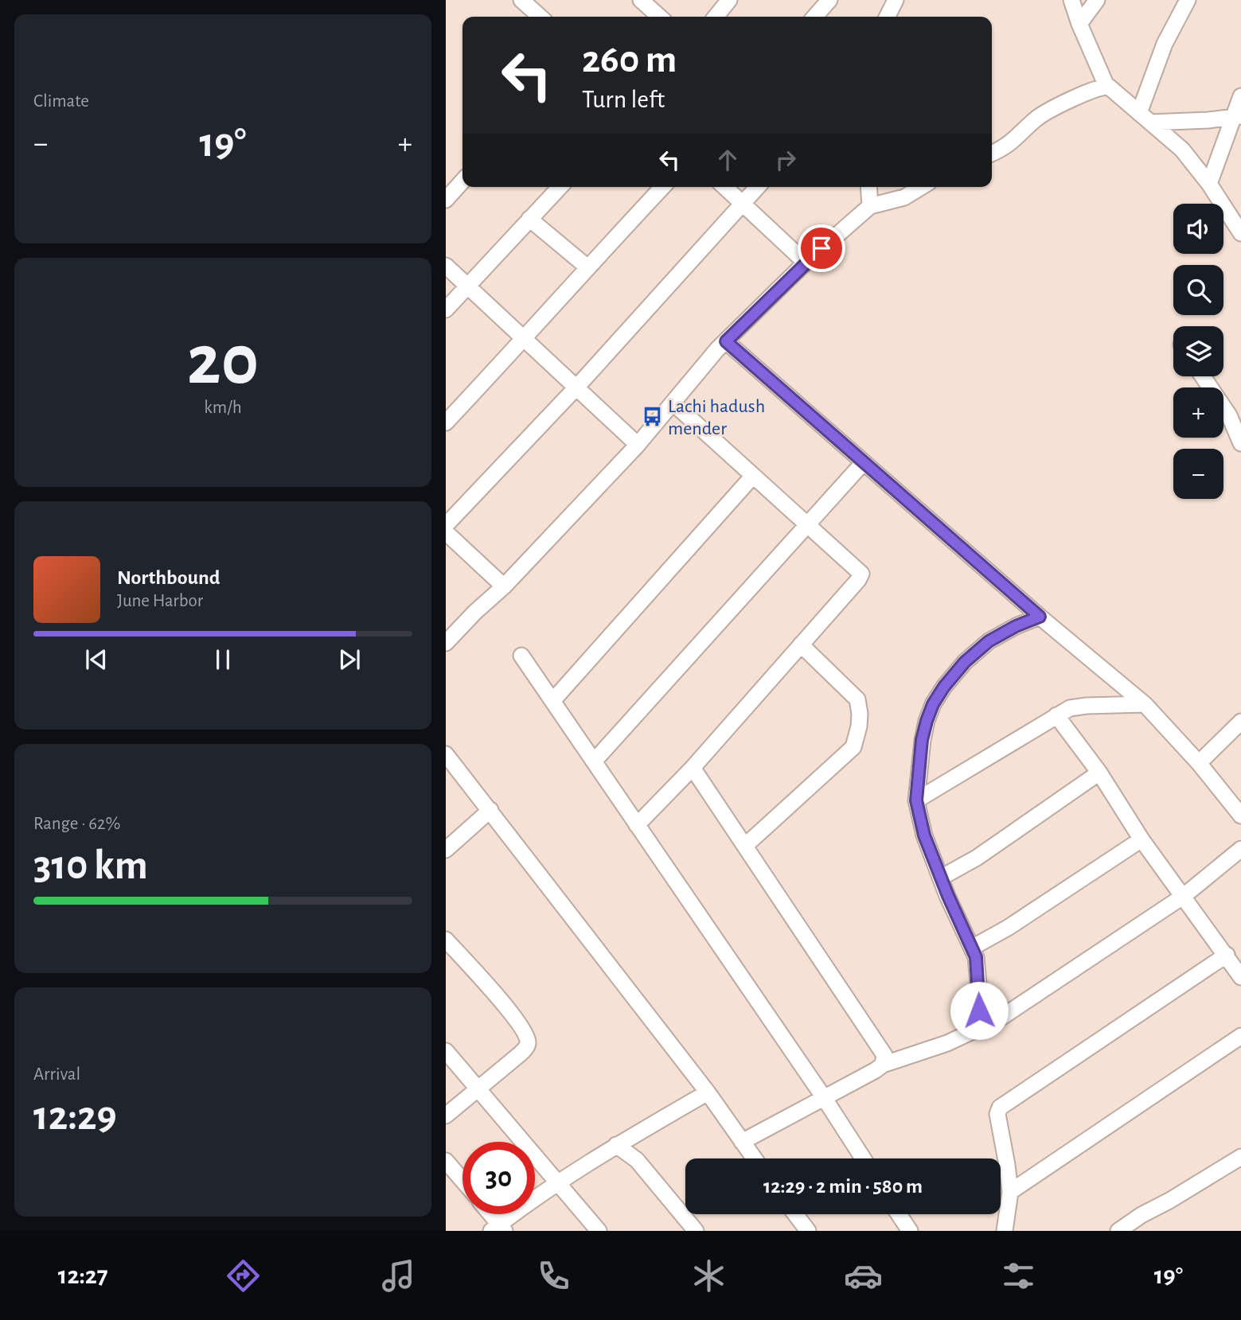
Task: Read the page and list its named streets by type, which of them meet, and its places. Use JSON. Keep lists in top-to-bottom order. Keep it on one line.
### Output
{"places":{"bus stop":["Lachi hadush mender"]},"page":{"tile":["Climate",["20","km/h"],["Range · 62%","310 km"],["Arrival","12:29"]],"turn":["260 m","Turn left"],"heat":["−","19°","+"],"map_buttons":["+","−"],"song":["Northbound","June Harbor"],"limit":"30","trip":"12:29 · 2 min · 580 m","tabs":["12:27","19°"]}}
